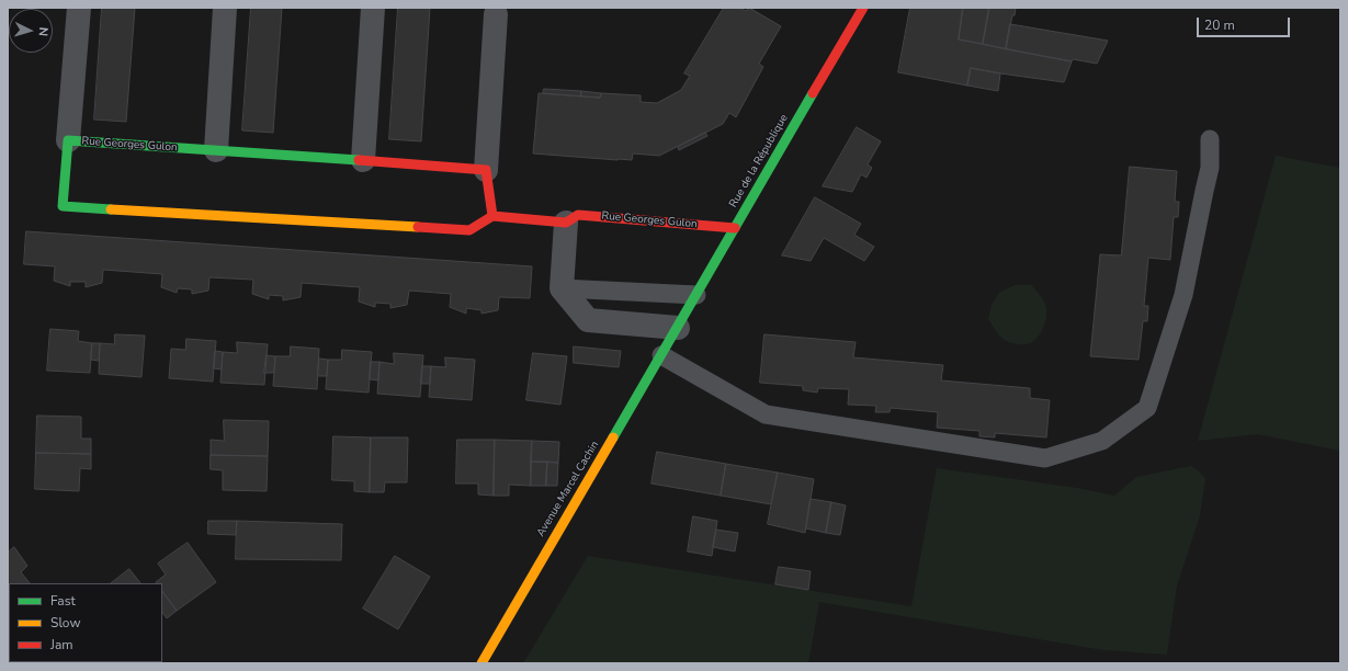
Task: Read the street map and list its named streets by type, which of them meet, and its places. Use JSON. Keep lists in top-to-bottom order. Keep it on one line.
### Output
{"streets":{"street":["Rue Georges Gulon","Rue de la République","Avenue Marcel Cachin"]},"crossings":[["Rue Georges Gulon","Rue de la République"],["Rue de la République","Avenue Marcel Cachin"]],"legend":["Fast","Slow","Jam"],"scale_bar":"20 m","north":"right"}
